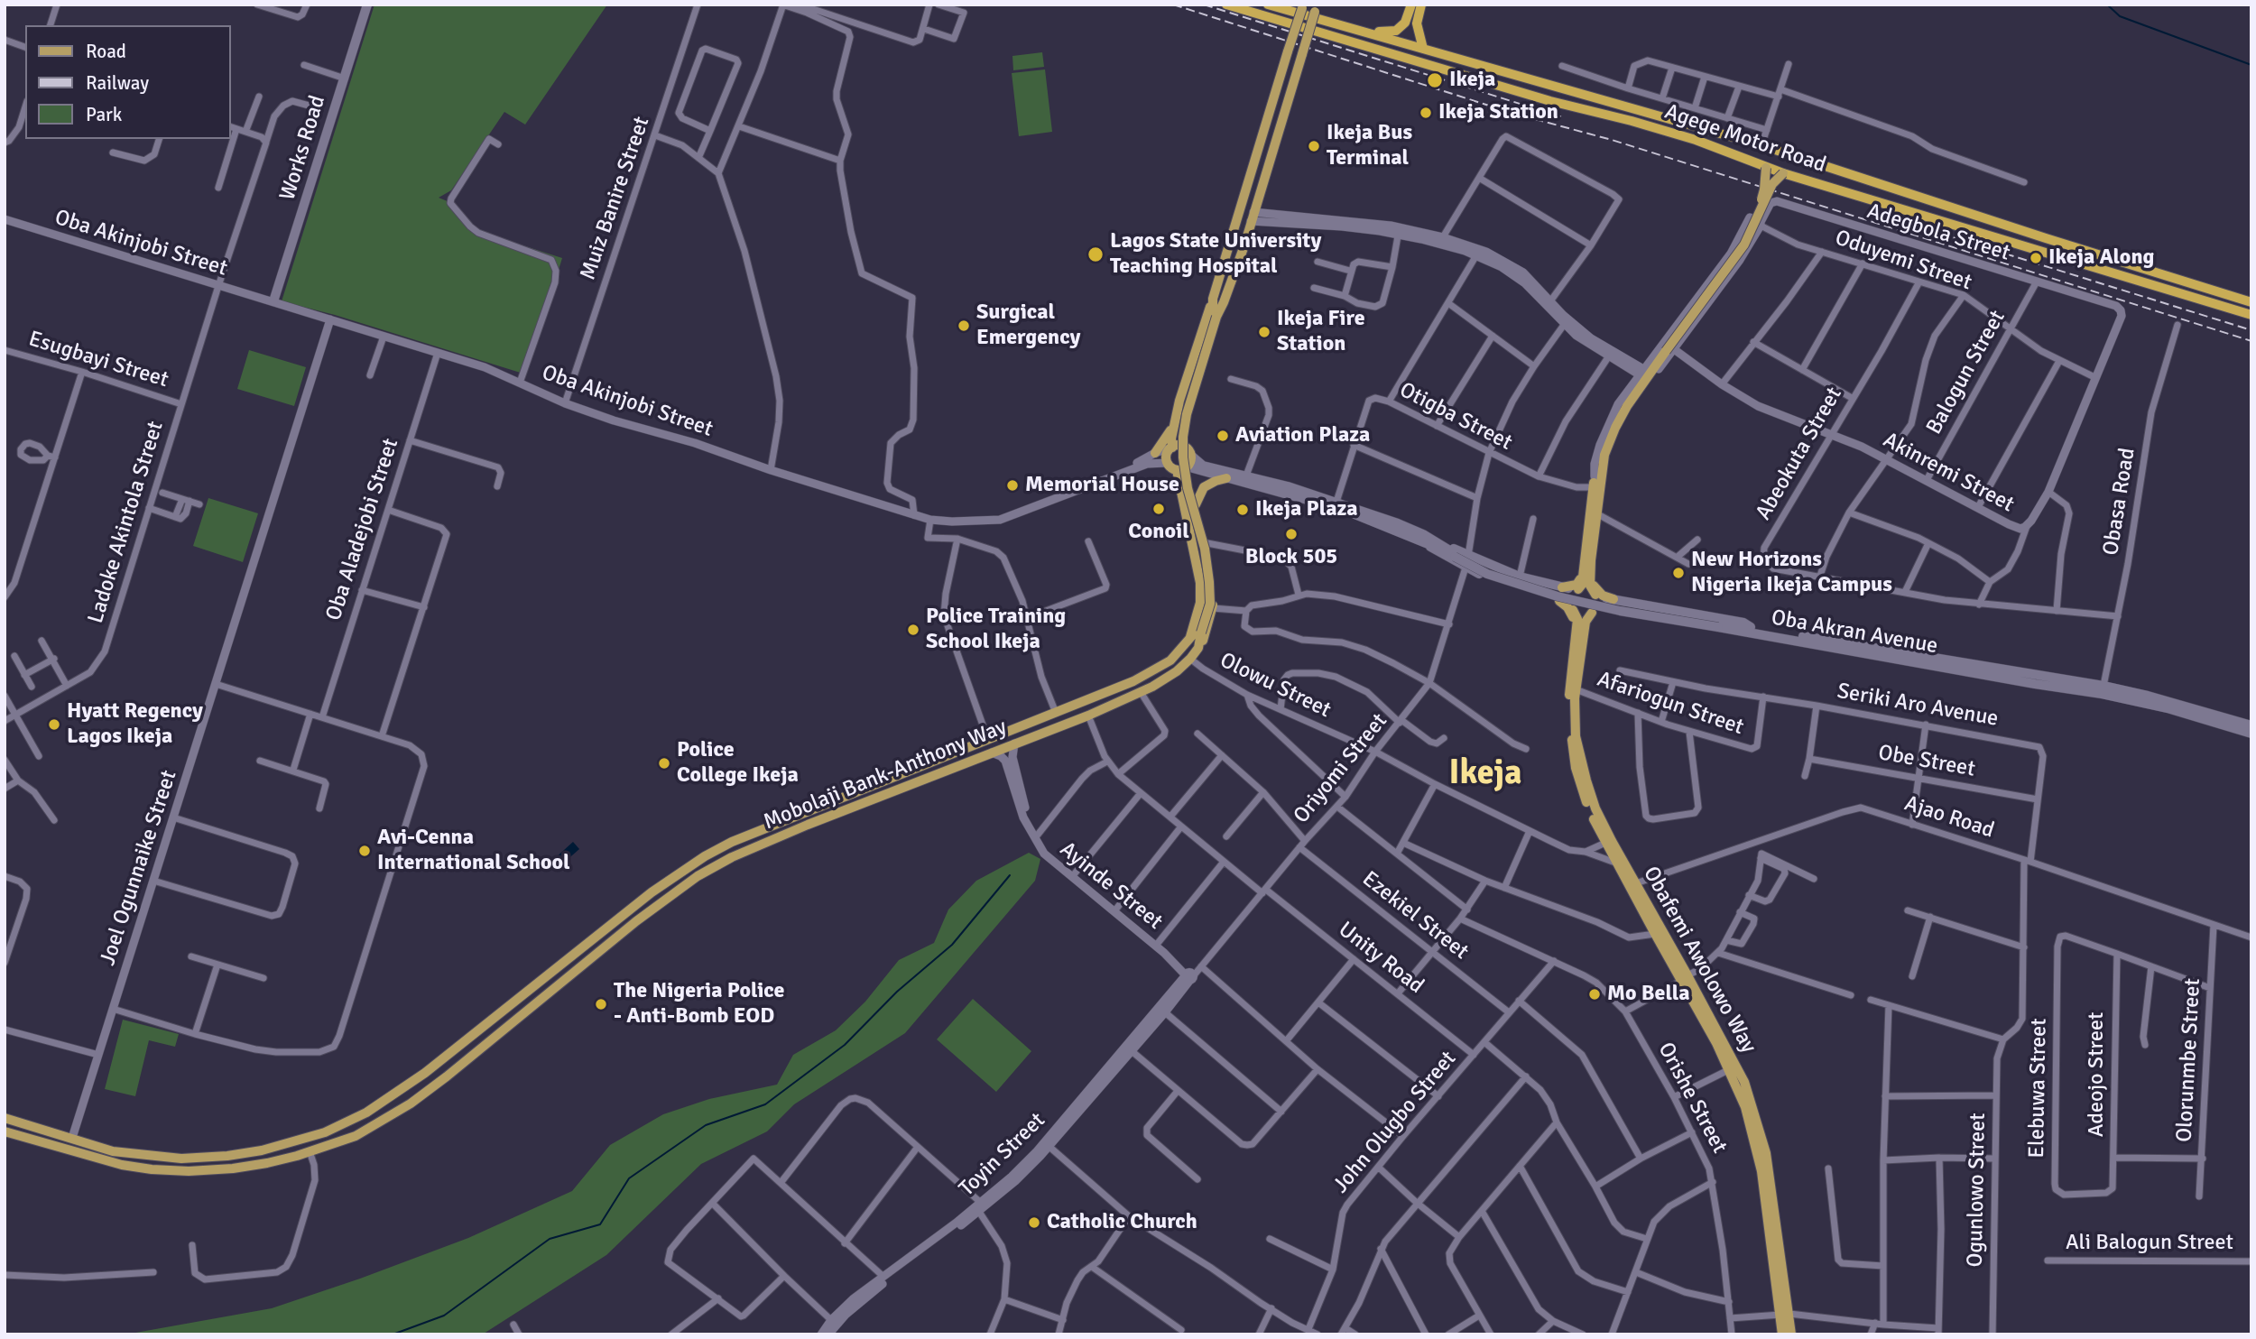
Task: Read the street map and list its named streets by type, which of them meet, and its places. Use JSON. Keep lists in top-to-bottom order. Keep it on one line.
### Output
{"streets":{"highway":["Agege Motor Road"],"main road":["Works Road","Oba Akran Avenue","Mobolaji Bank-Anthony Way","Obafemi Awolowo Way"],"street":["Muiz Banire Street","Adegbola Street","Oba Akinjobi Street","Oduyemi Street","Esugbayi Street","Balogun Street","Otigba Street","Abeokuta Street","Akinremi Street","Obasa Road","Ladoke Akintola Street","Oba Aladejobi Street","Olowu Street","Afariogun Street","Seriki Aro Avenue","Obe Street","Oriyomi Street","Ajao Road","Joel Ogunnaike Street","Ayinde Street","Ezekiel Street","Unity Road","Olorunmbe Street","Adeojo Street","Elebuwa Street","Orishe Street","John Olugbo Street","Toyin Street","Ogunlowo Street","Ali Balogun Street"]},"crossings":[["Works Road","Oba Akinjobi Street"],["Muiz Banire Street","Oba Akinjobi Street"],["Adegbola Street","Oduyemi Street"],["Adegbola Street","Balogun Street"],["Adegbola Street","Akinremi Street"],["Oba Akinjobi Street","Ladoke Akintola Street"],["Oba Akinjobi Street","Oba Aladejobi Street"],["Oba Akinjobi Street","Joel Ogunnaike Street"],["Oduyemi Street","Balogun Street"],["Oduyemi Street","Abeokuta Street"],["Oduyemi Street","Akinremi Street"],["Esugbayi Street","Ladoke Akintola Street"],["Balogun Street","Akinremi Street"],["Abeokuta Street","Akinremi Street"],["Abeokuta Street","Obasa Road"],["Obasa Road","Oba Akran Avenue"],["Olowu Street","Oriyomi Street"],["Olowu Street","Mobolaji Bank-Anthony Way"],["Olowu Street","Obafemi Awolowo Way"],["Afariogun Street","Seriki Aro Avenue"],["Afariogun Street","Obafemi Awolowo Way"],["Seriki Aro Avenue","Obe Street"],["Seriki Aro Avenue","Ajao Road"],["Seriki Aro Avenue","Ogunlowo Street"],["Oriyomi Street","Ayinde Street"],["Oriyomi Street","Ezekiel Street"],["Oriyomi Street","Unity Road"],["Oriyomi Street","Toyin Street"],["Mobolaji Bank-Anthony Way","Joel Ogunnaike Street"],["Mobolaji Bank-Anthony Way","Ayinde Street"],["Mobolaji Bank-Anthony Way","Unity Road"],["Ajao Road","Obafemi Awolowo Way"],["Ajao Road","Olorunmbe Street"],["Ayinde Street","Toyin Street"],["Ezekiel Street","John Olugbo Street"],["Unity Road","John Olugbo Street"],["Adeojo Street","Elebuwa Street"],["Orishe Street","John Olugbo Street"]],"districts":["Ikeja"],"places":["Ikeja","Ikeja Station","Ikeja Bus Terminal","Lagos State University Teaching Hospital","Ikeja Along","Surgical Emergency","Ikeja Fire Station","Aviation Plaza","Memorial House","Conoil","Ikeja Plaza","Block 505","New Horizons Nigeria Ikeja Campus","Police Training School Ikeja","Hyatt Regency Lagos Ikeja","Police College Ikeja","Avi-Cenna International School","Mo Bella","The Nigeria Police - Anti-Bomb EOD","Catholic Church"],"legend":["Road","Railway","Park"]}
